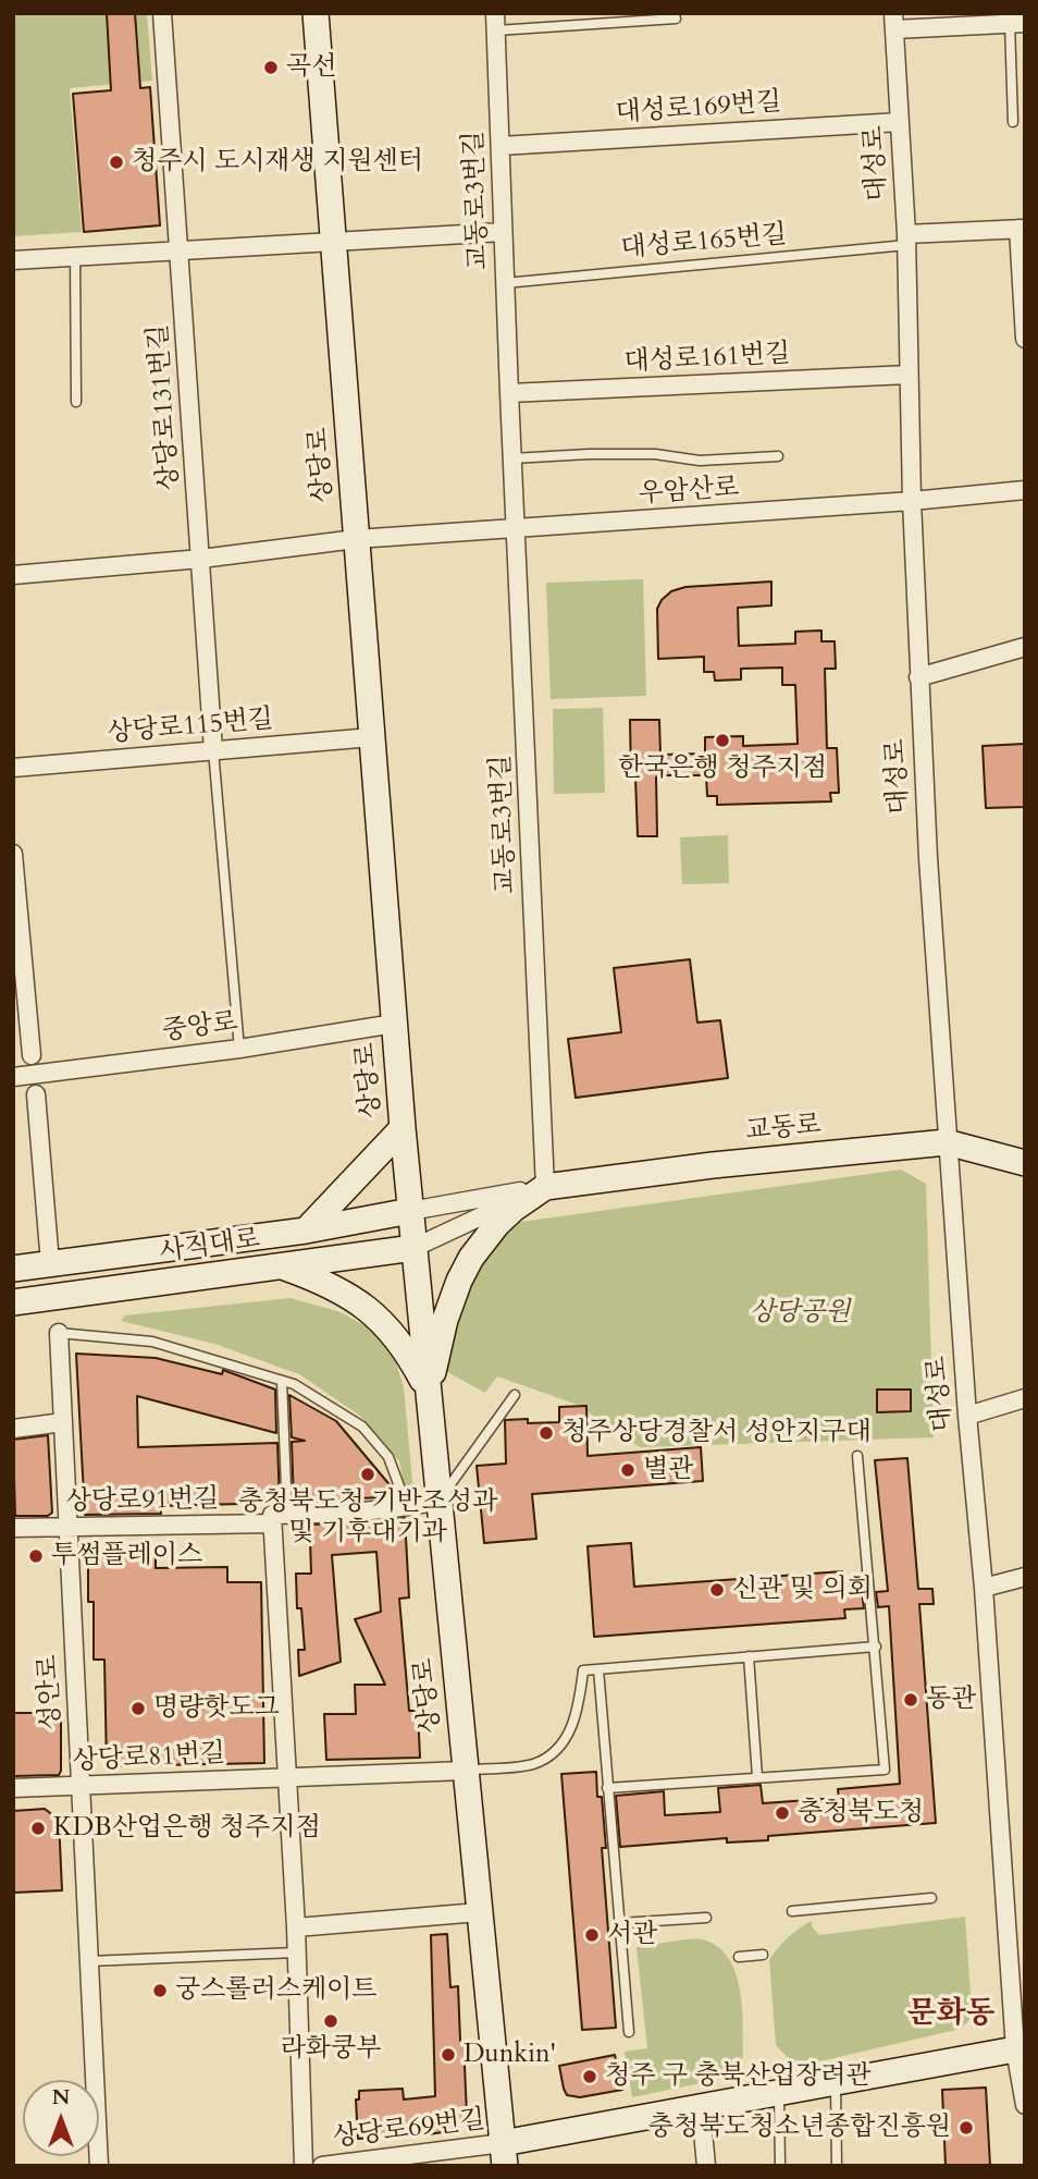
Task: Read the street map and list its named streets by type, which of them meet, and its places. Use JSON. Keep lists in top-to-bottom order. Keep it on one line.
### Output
{"streets":{"main road":["상당로","교동로","사직대로"],"street":["대성로169번길","대성로","교동로3번길","대성로161번길","상당로131번길","우암산로","상당로115번길","중앙로","상당로91번길","성안로","상당로81번길","상당로69번길"],"lane":["대성로165번길"]},"crossings":[["대성로169번길","대성로"],["대성로169번길","교동로3번길"],["대성로","대성로165번길"],["대성로","대성로161번길"],["대성로","우암산로"],["대성로","교동로"],["교동로3번길","대성로165번길"],["교동로3번길","대성로161번길"],["교동로3번길","우암산로"],["교동로3번길","교동로"],["상당로131번길","우암산로"],["상당로131번길","상당로115번길"],["상당로","우암산로"],["상당로","상당로115번길"],["상당로","중앙로"],["상당로","교동로"],["상당로","사직대로"],["상당로","상당로91번길"],["상당로","상당로81번길"],["상당로","상당로69번길"],["교동로","사직대로"],["상당로91번길","성안로"],["성안로","상당로81번길"]],"districts":["문화동"],"parks":["상당공원"],"places":["곡선","청주시 도시재생 지원센터","한국은행 청주지점","청주상당경찰서 성안지구대","별관","충청북도청 기반조성과 및 기후대기과","투썸플레이스","신관 및 의회","동관","명량핫도그","충청북도청","KDB산업은행 청주지점","서관","궁스롤러스케이트","라화쿵부","Dunkin'","청주 구 충북산업장려관","충청북도청소년종합진흥원"],"north":"top"}
